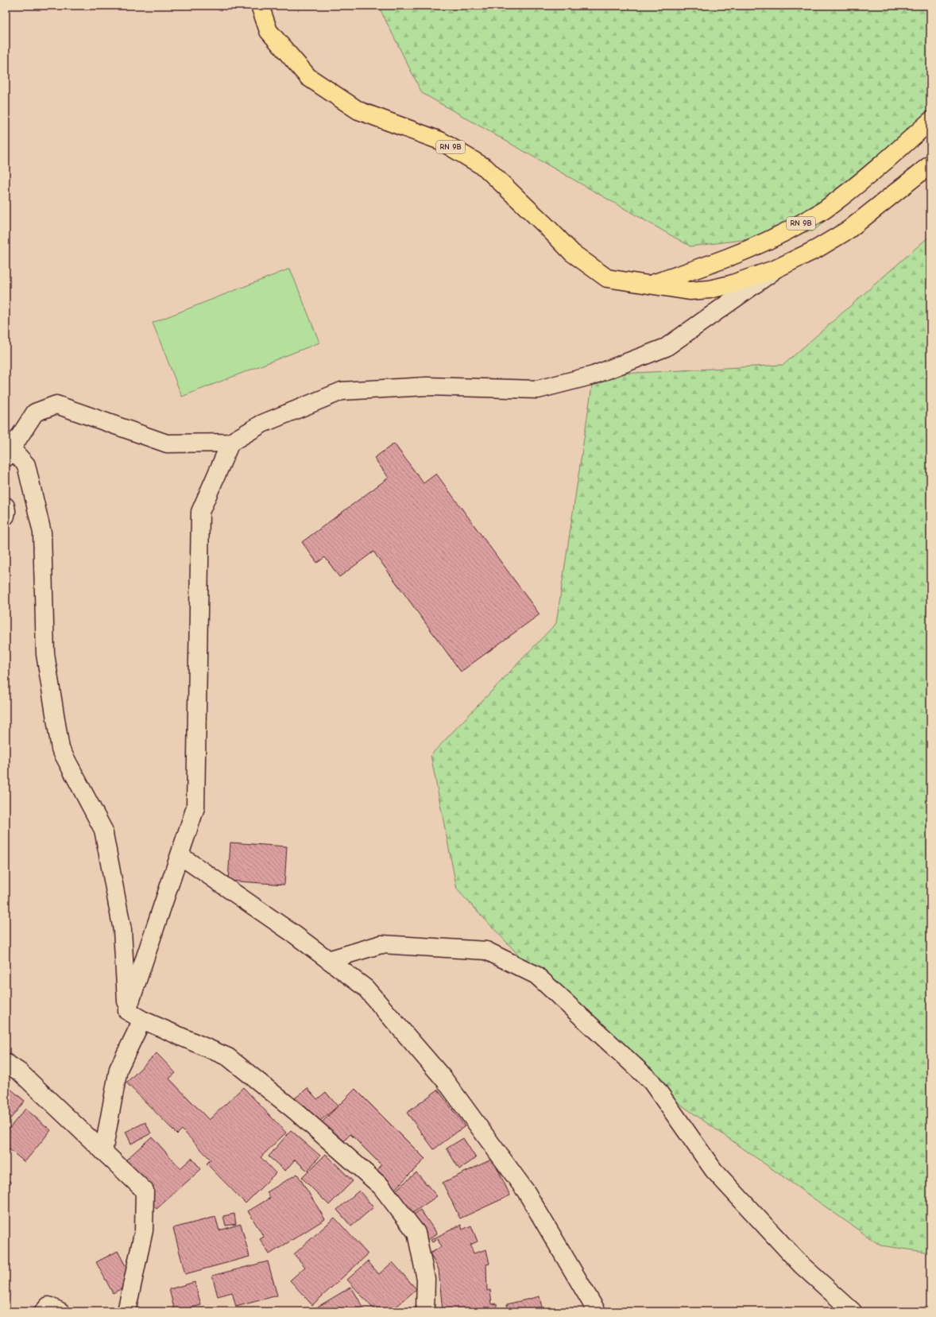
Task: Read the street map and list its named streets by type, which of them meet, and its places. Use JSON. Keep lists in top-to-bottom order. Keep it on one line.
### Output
{"streets":{"main road":["RN 9B"]}}
